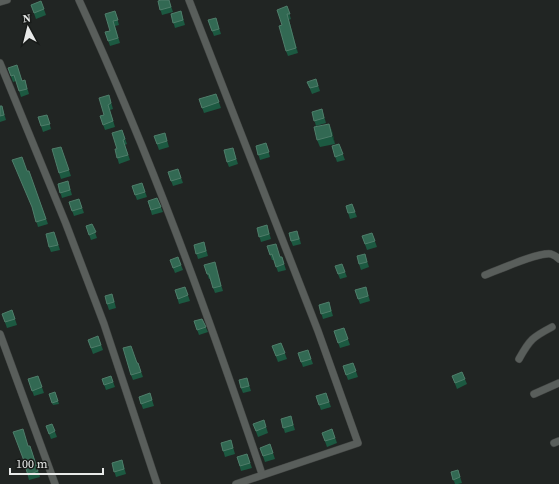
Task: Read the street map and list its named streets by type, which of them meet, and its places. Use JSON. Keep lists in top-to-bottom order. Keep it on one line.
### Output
{"scale_bar":"100 m","north":"top"}
